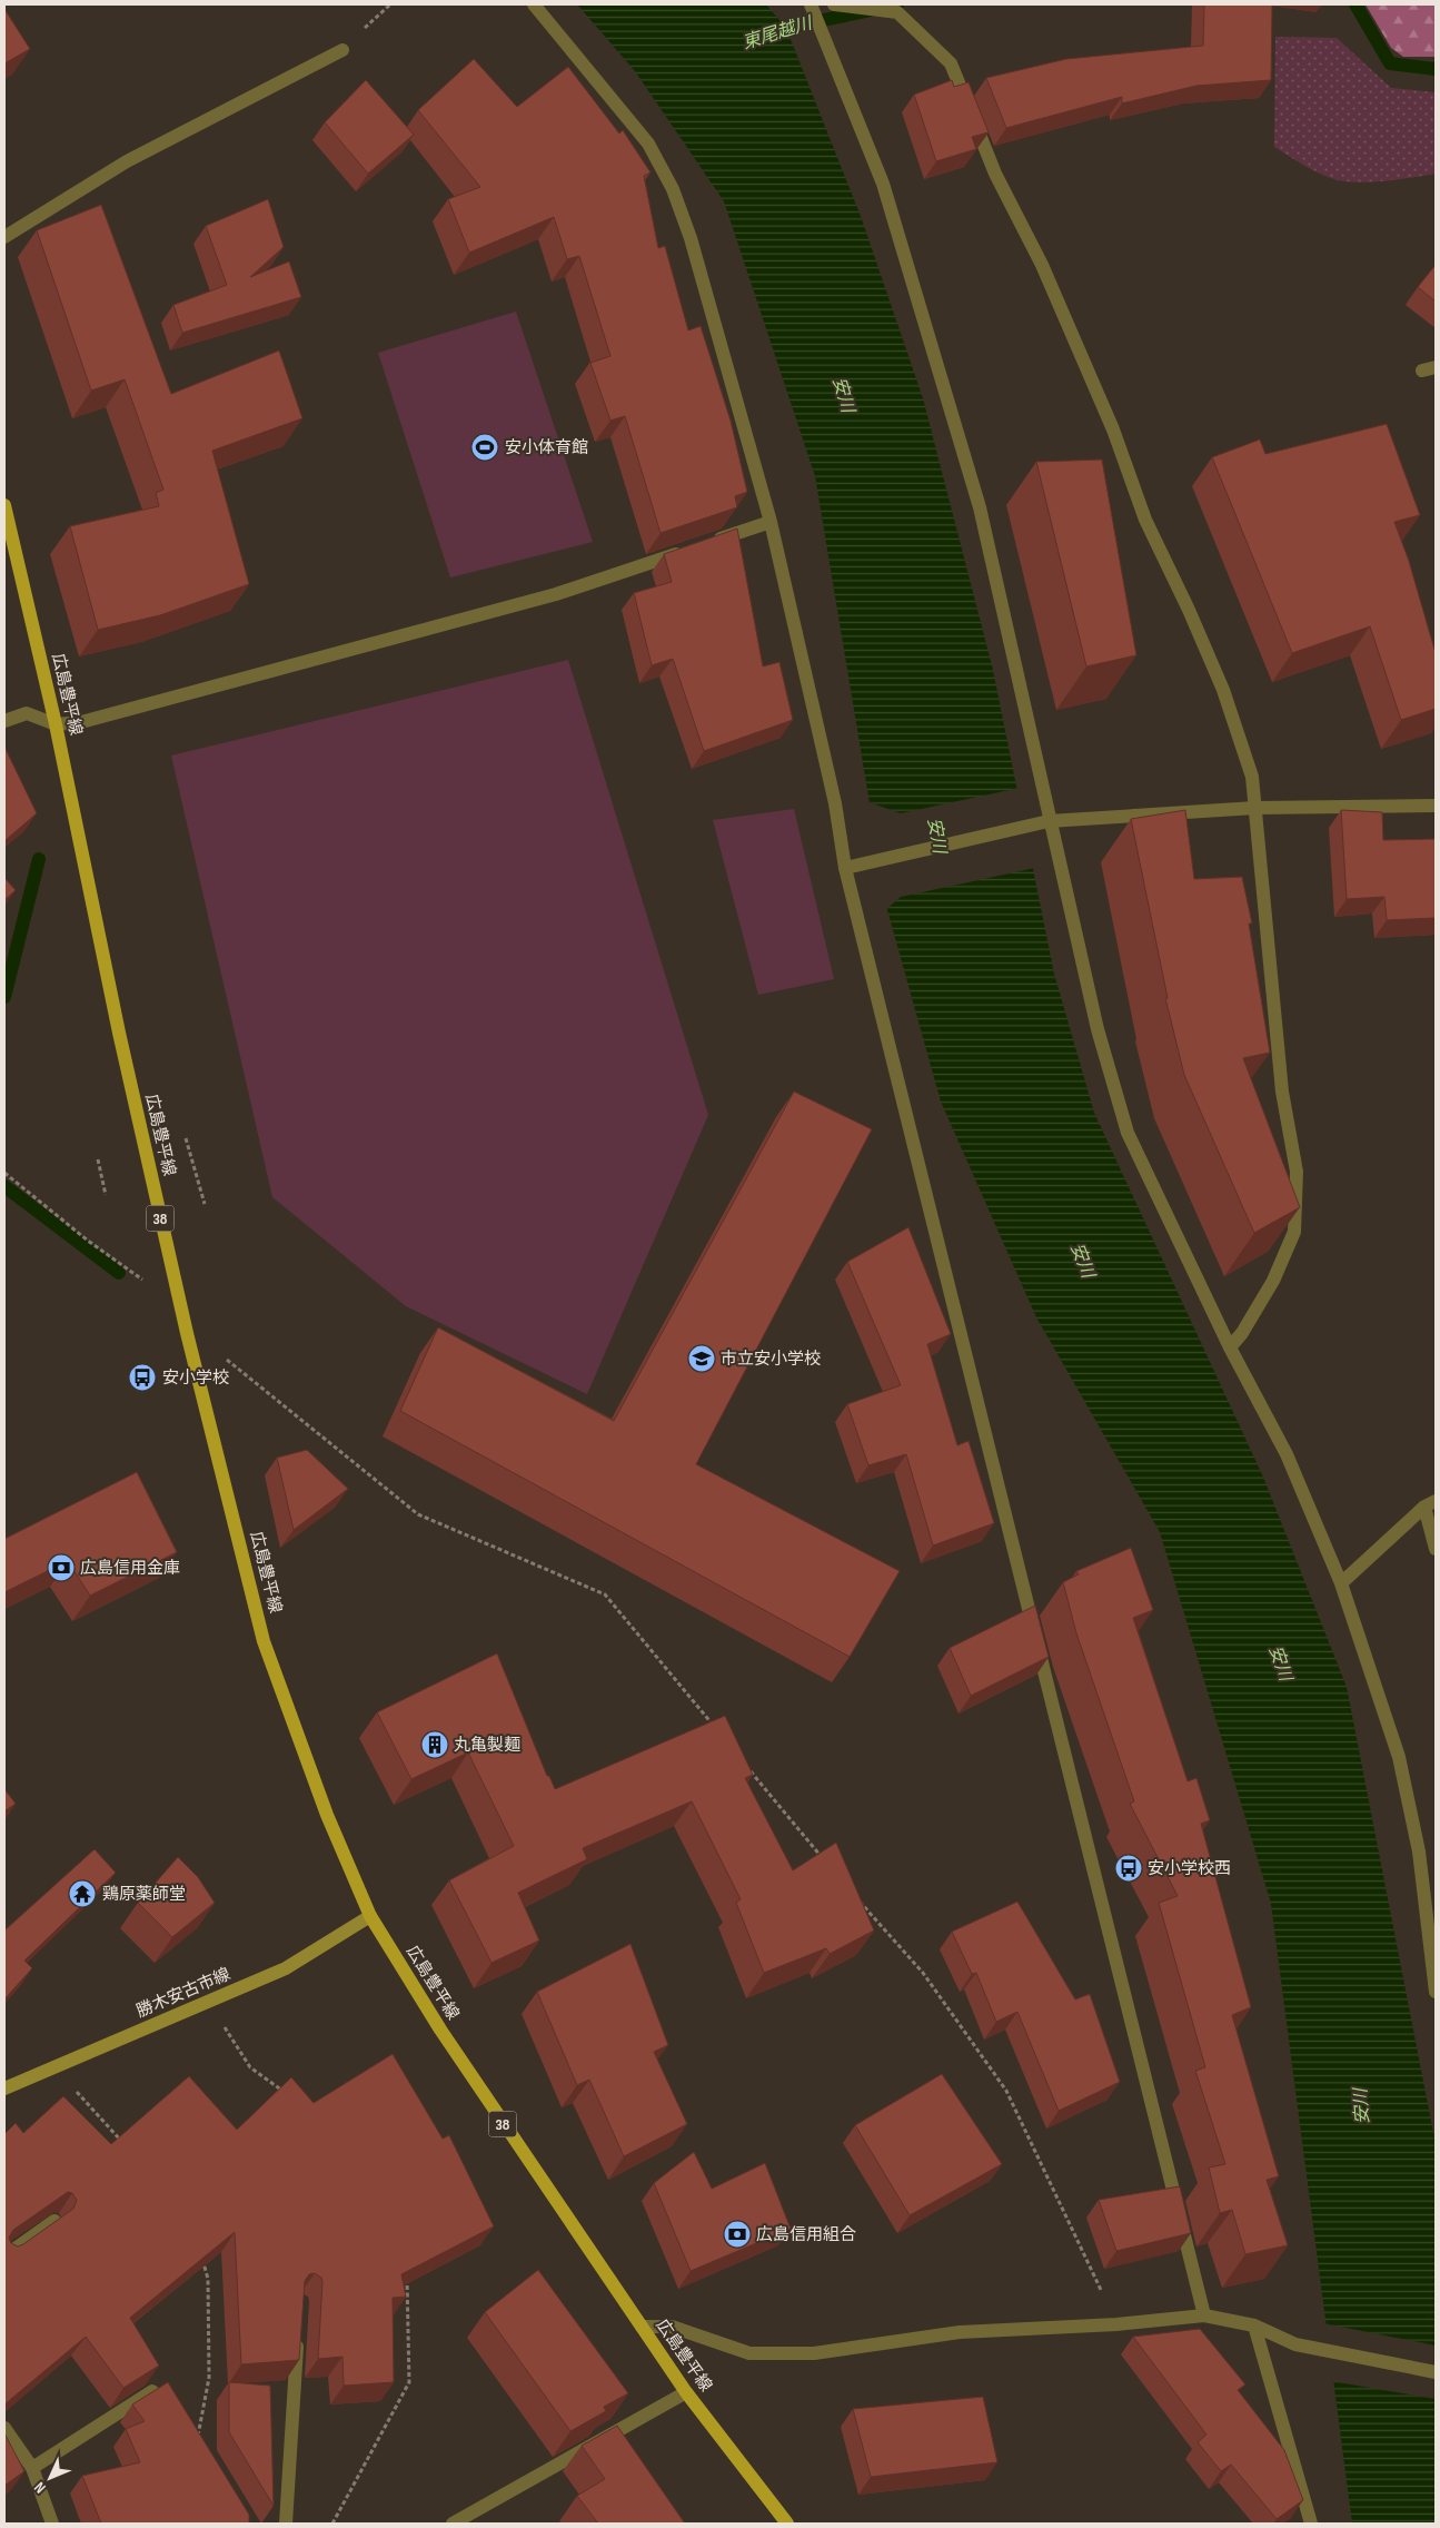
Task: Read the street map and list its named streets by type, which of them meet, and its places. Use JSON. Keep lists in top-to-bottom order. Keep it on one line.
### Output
{"streets":{"main road":["広島豊平線","38","勝木安古市線"]},"crossings":[["広島豊平線","勝木安古市線"]],"water":["東尾越川","安川"],"places":{"sports":["安小体育館"],"school or university":["市立安小学校"],"bus stop":["安小学校","安小学校西"],"bank":["広島信用金庫","広島信用組合"],"building":["丸亀製麺"],"temple":["鶏原薬師堂"]},"north":"bottom left"}
